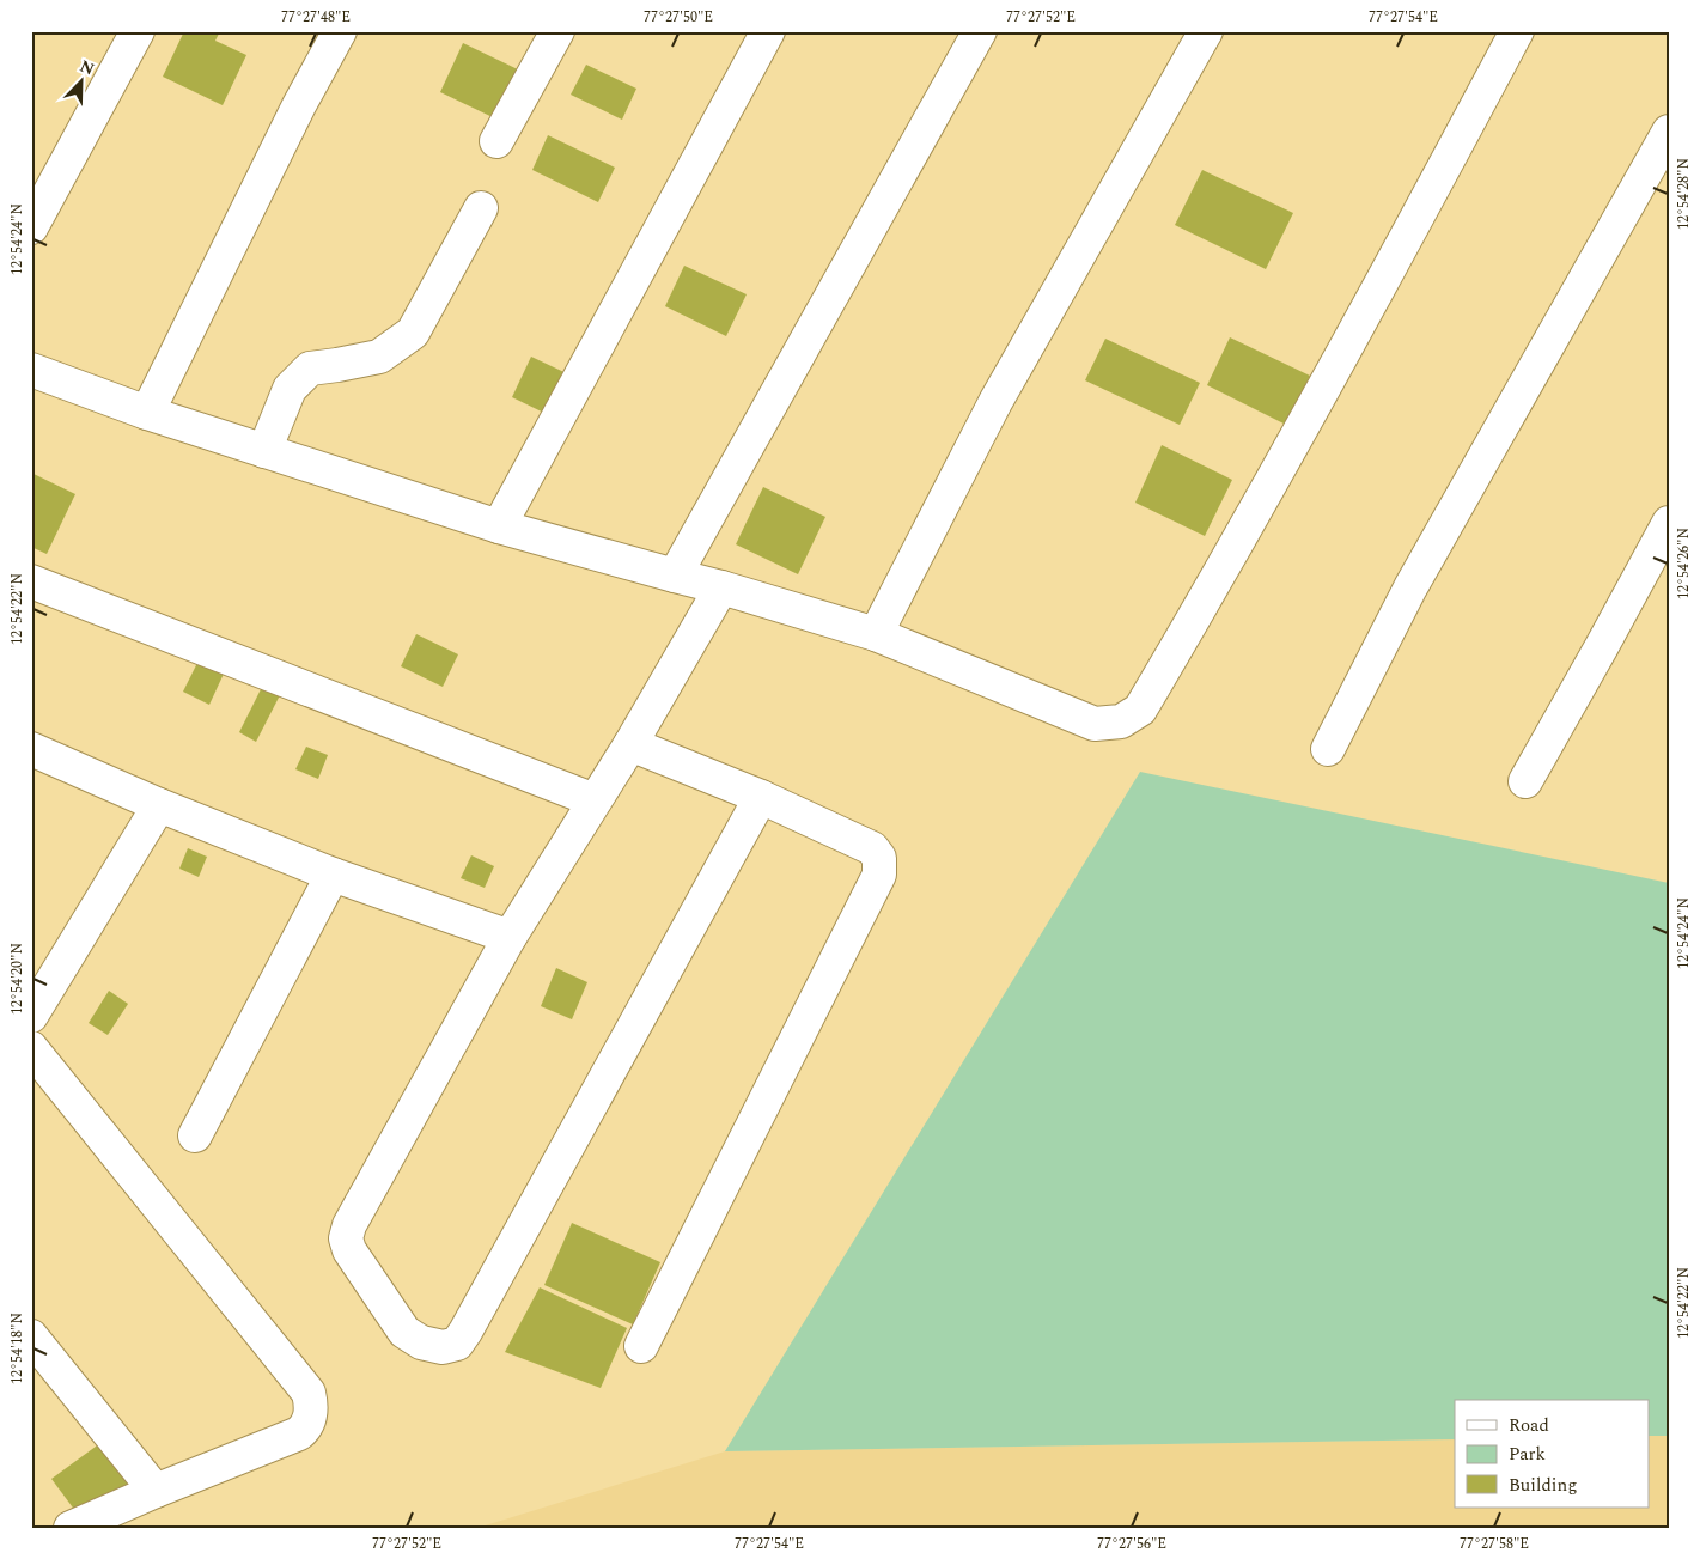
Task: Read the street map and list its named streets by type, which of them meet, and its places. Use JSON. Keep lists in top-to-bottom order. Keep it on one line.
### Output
{"legend":["Road","Park","Building"],"north":"top right","coordinates":["77°27'48\"E","77°27'50\"E","77°27'52\"E","77°27'54\"E","12°54'28\"N","12°54'24\"N","12°54'26\"N","12°54'22\"N","12°54'20\"N","12°54'18\"N","77°27'56\"E","77°27'58\"E"]}
